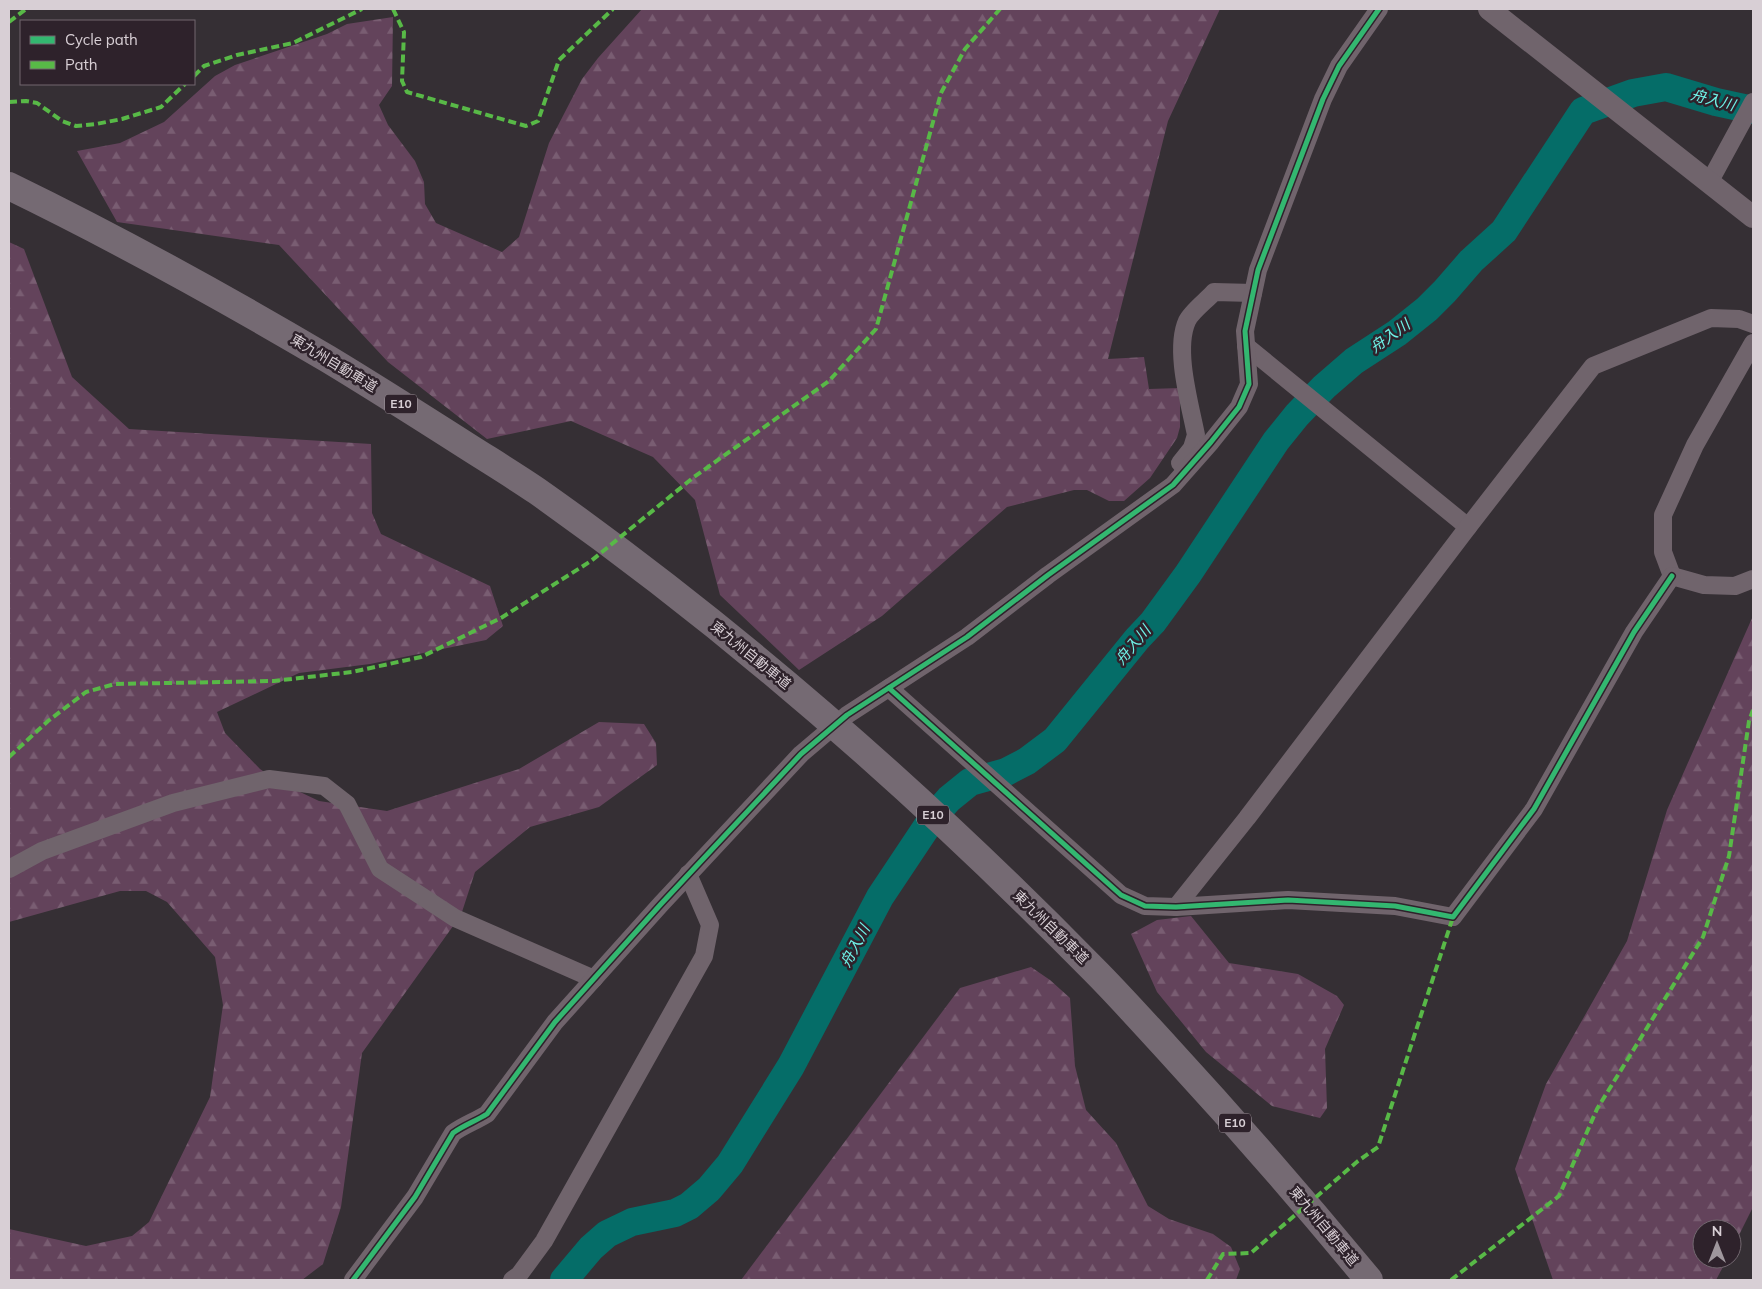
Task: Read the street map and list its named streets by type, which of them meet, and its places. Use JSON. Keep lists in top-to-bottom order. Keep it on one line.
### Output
{"streets":{"highway":["東九州自動車道","E10"]},"water":["舟入川"],"legend":["Cycle path","Path"],"north":"top"}
